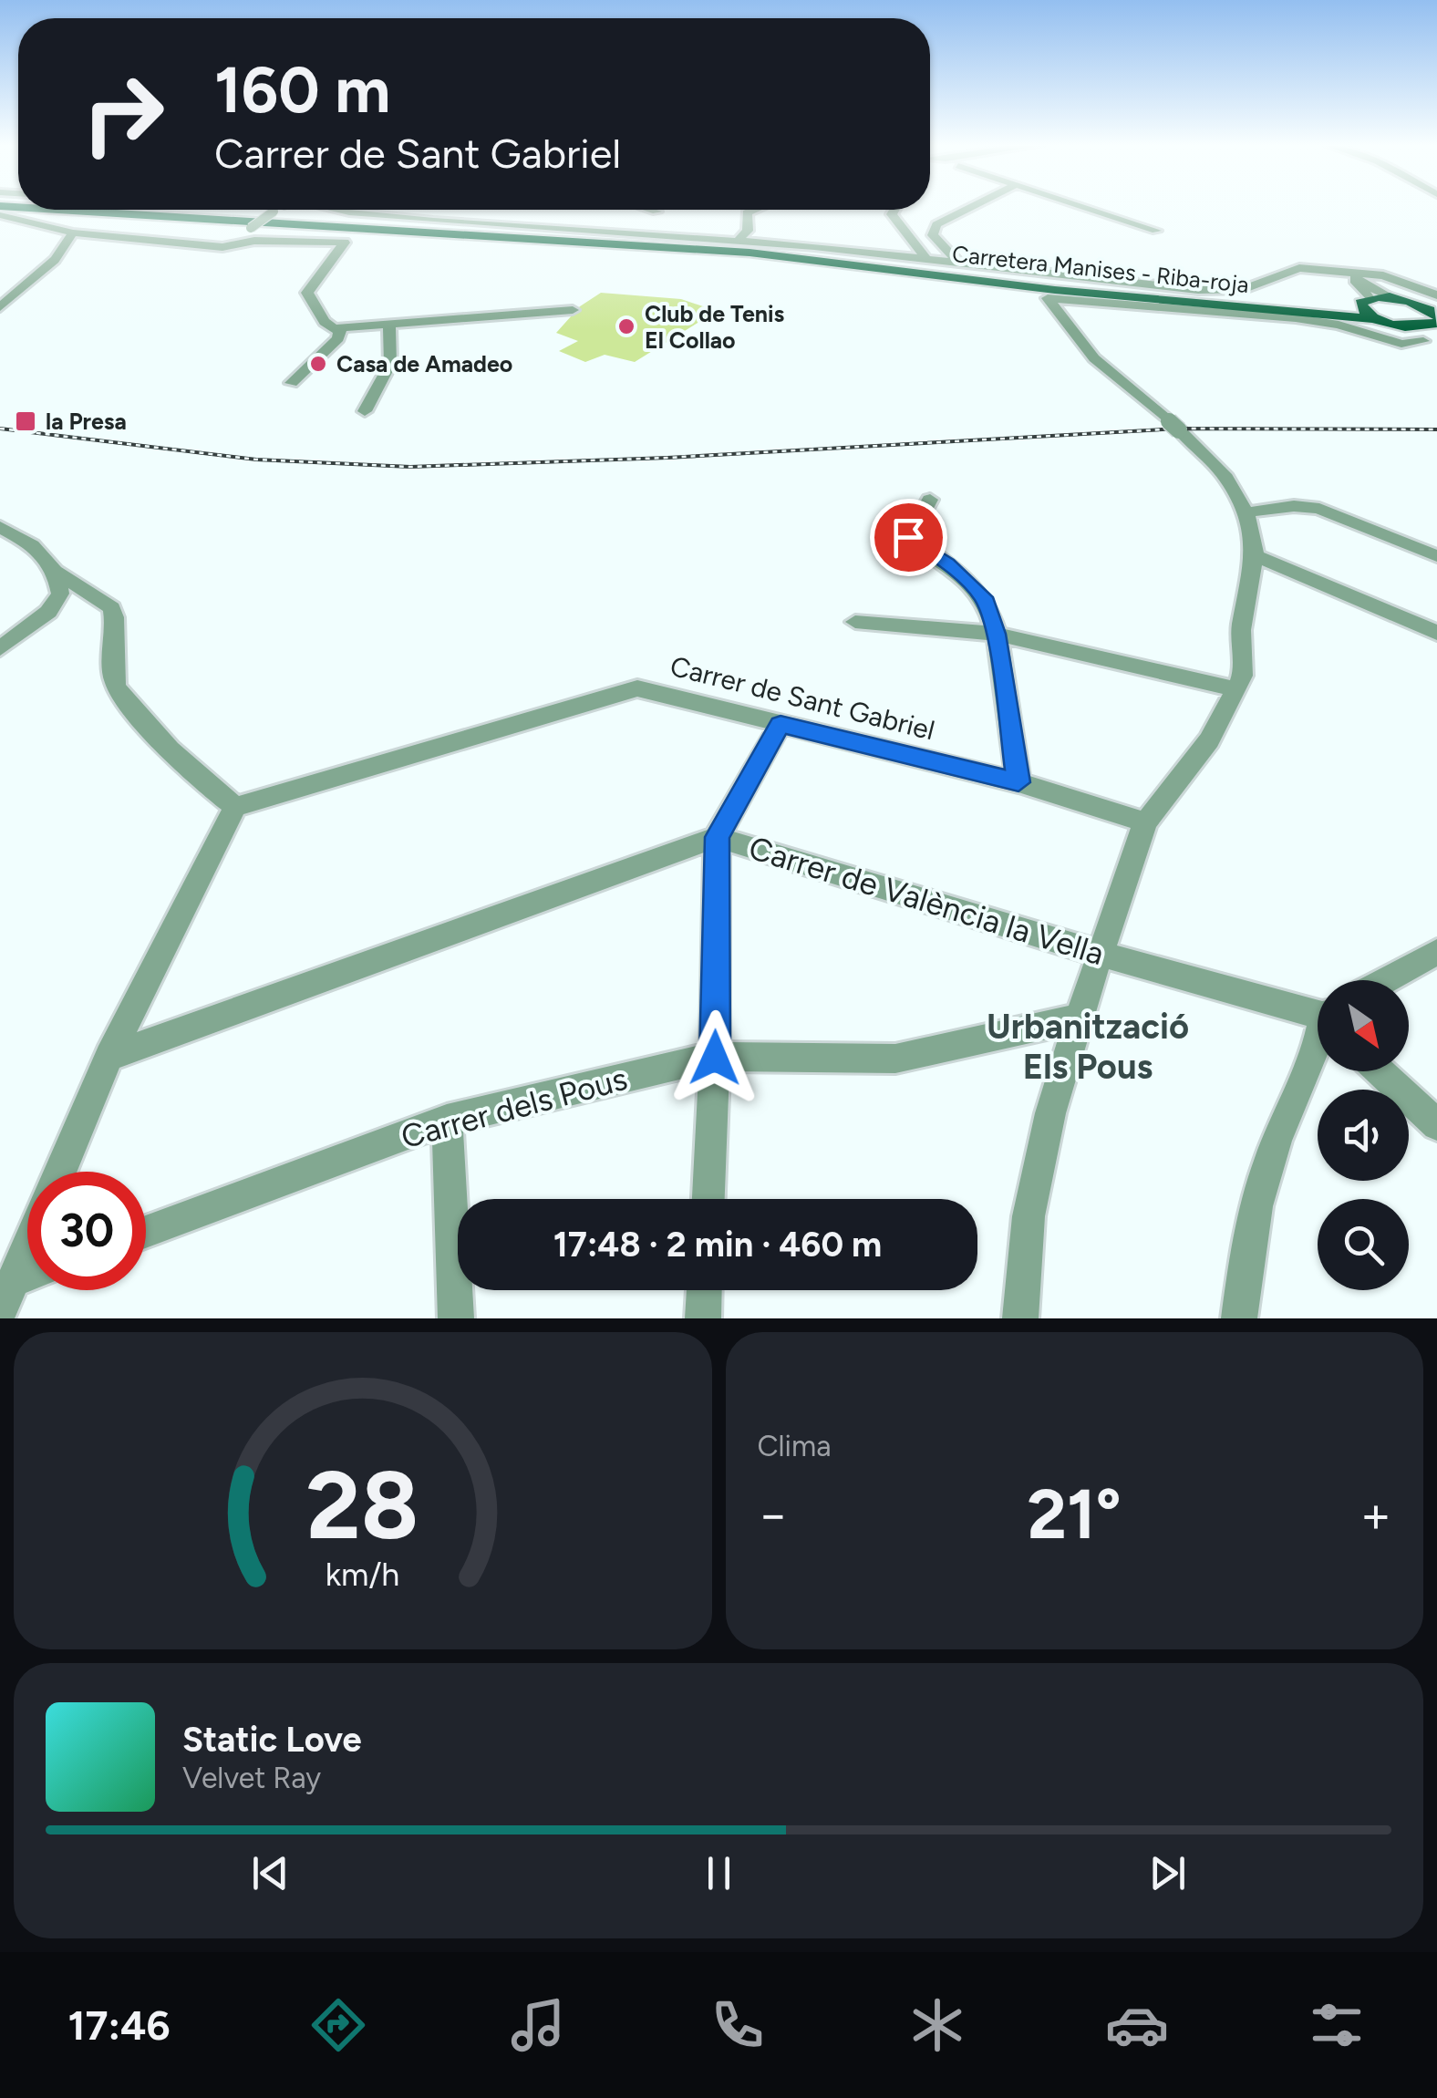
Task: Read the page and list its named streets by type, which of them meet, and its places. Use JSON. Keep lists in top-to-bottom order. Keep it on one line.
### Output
{"streets":{"main road":["Carretera Manises - Riba-roja"],"street":["Carrer de Sant Gabriel","Carrer de València la Vella","Carrer dels Pous"]},"districts":["Urbanització Els Pous"],"places":{"other":["Club de Tenis El Collao","Casa de Amadeo"],"transit":["la Presa"]},"north":"bottom right","page":{"turn":["160 m","Carrer de Sant Gabriel"],"limit":"30","trip":"17:48 · 2 min · 460 m","tile":"Clima","heat":["−","21°","+"],"song":["Static Love","Velvet Ray"],"tabs":"17:46","gauge":["28","km/h"]}}
